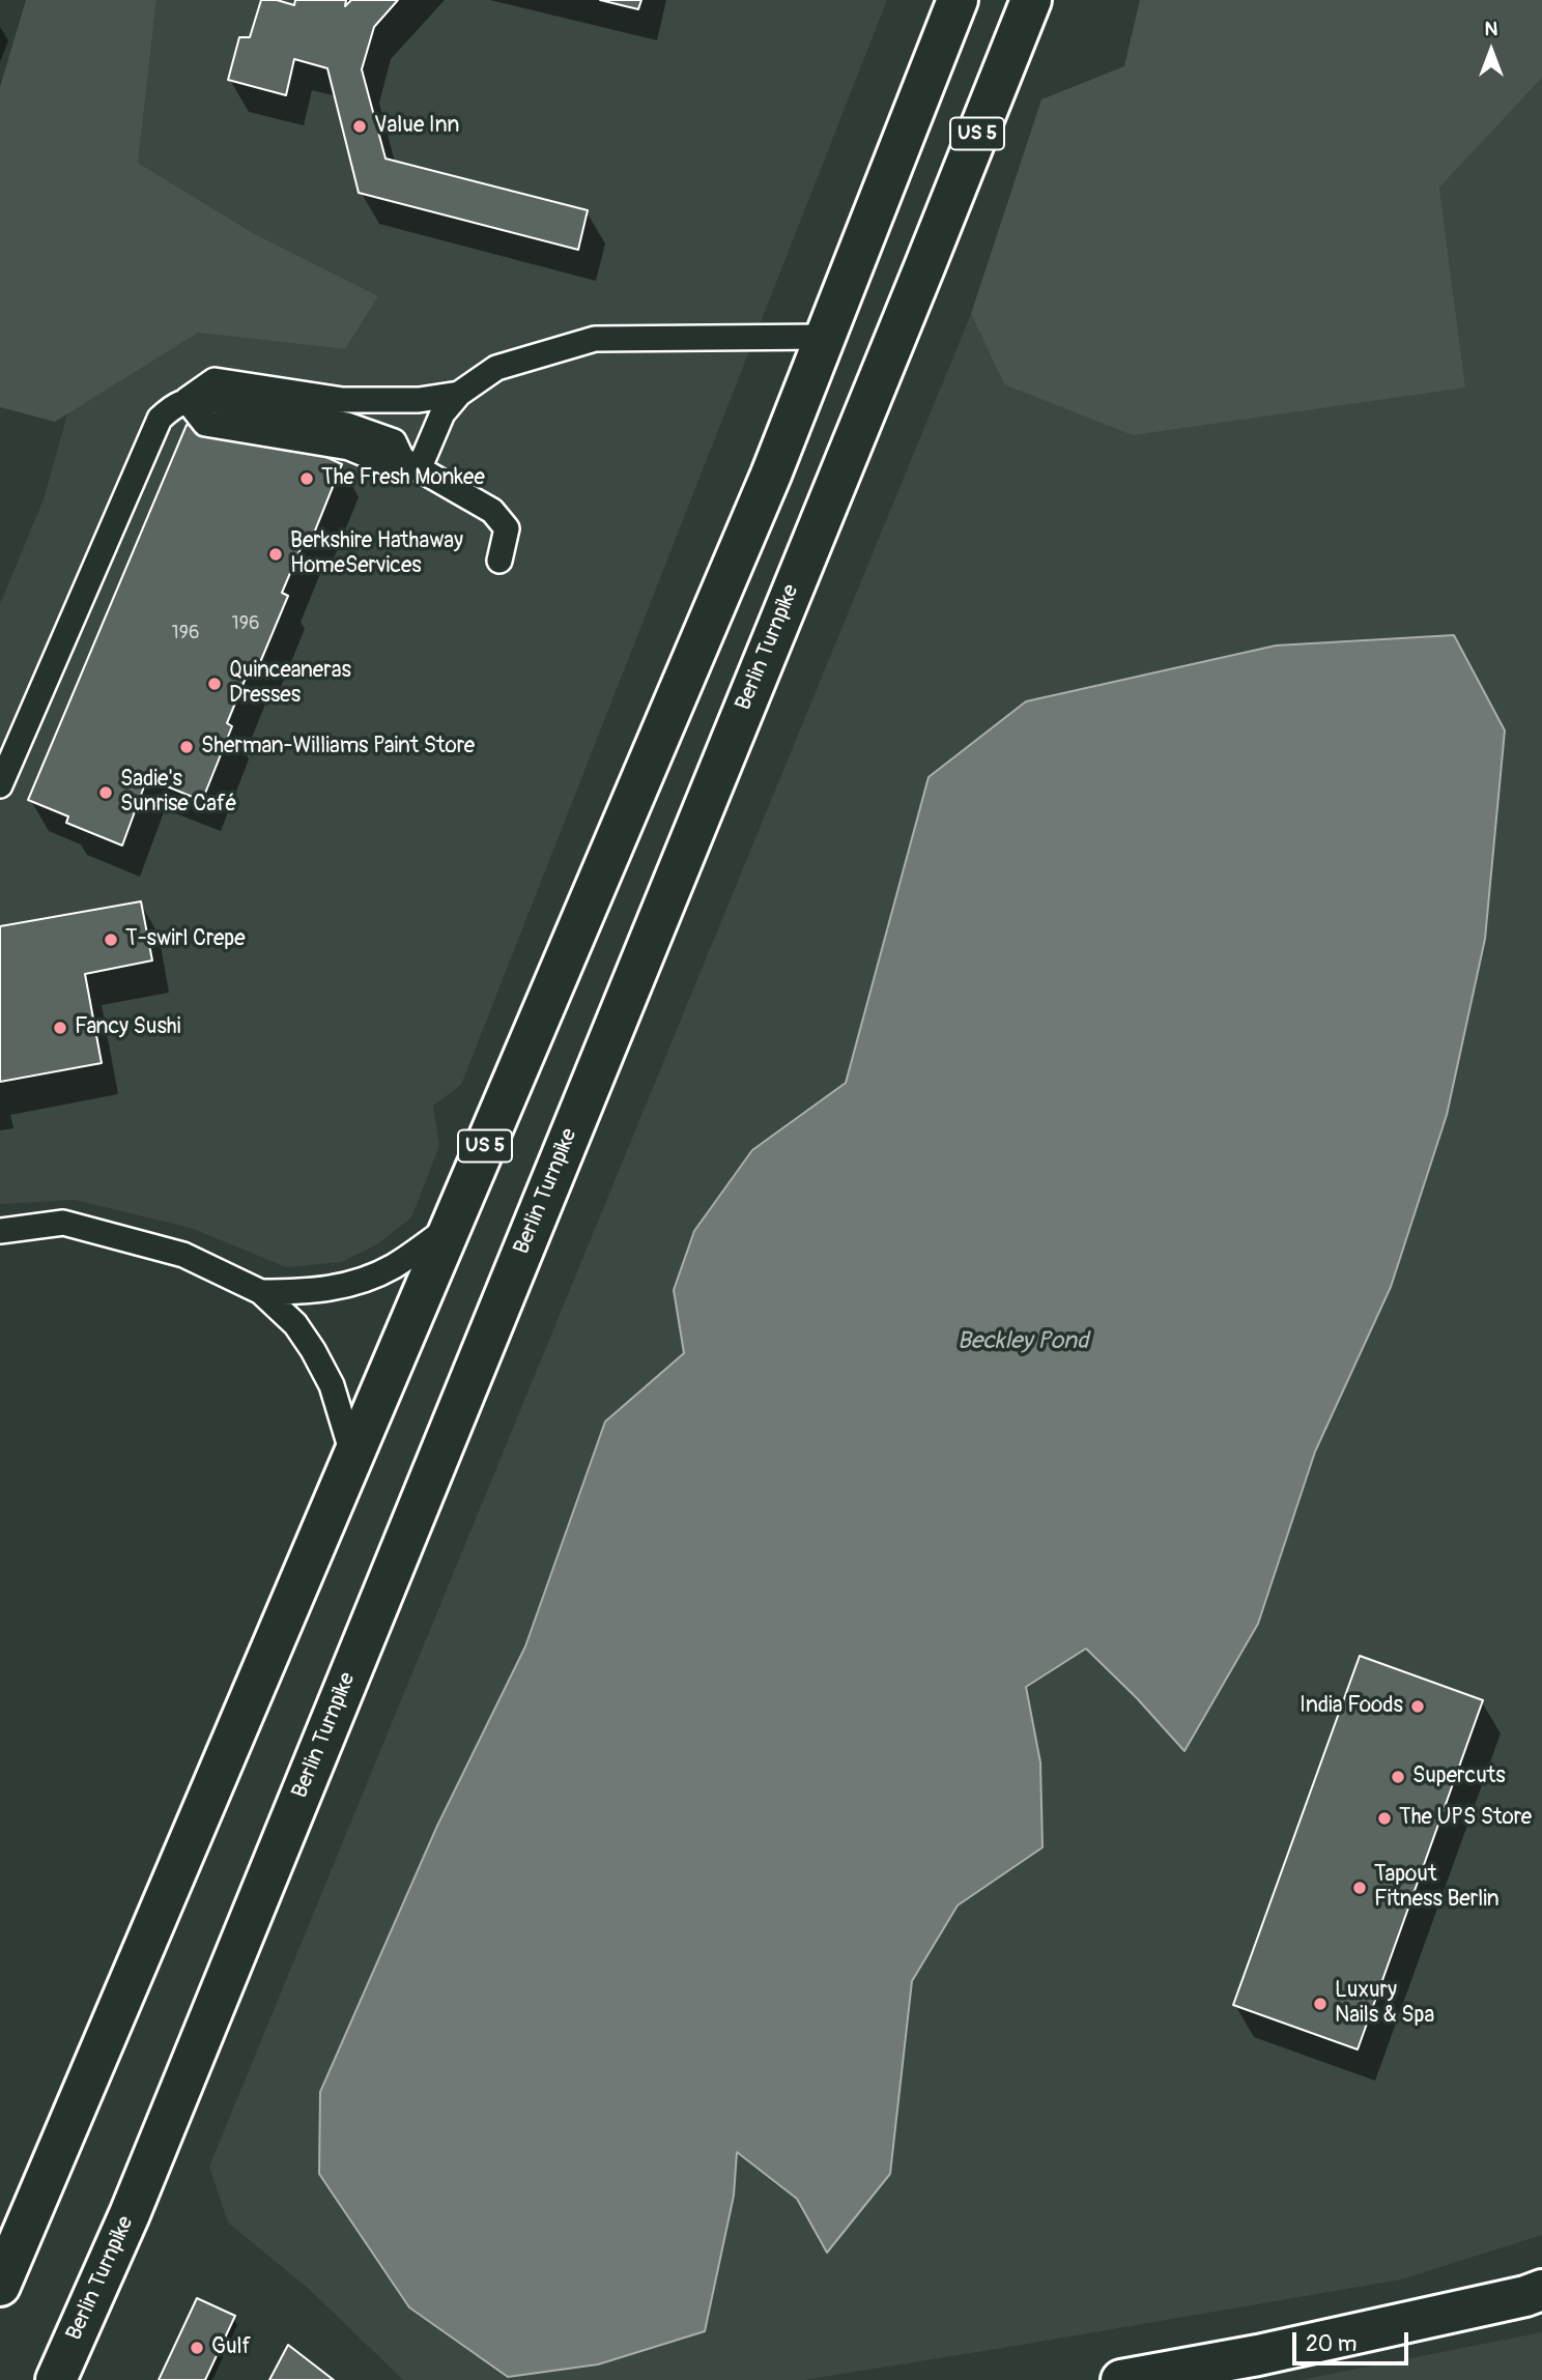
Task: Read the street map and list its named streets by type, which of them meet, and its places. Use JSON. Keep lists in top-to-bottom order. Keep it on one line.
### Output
{"streets":{"main road":["US 5","Berlin Turnpike"]},"water":["Beckley Pond"],"places":["Value Inn","The Fresh Monkee","Berkshire Hathaway HomeServices","Quinceaneras Dresses","Sherman-Williams Paint Store","Sadie's Sunrise Café","T-swirl Crepe","Fancy Sushi","India Foods","Supercuts","The UPS Store","Tapout Fitness Berlin","Luxury Nails & Spa","Gulf"],"house_numbers":["196","196"],"scale_bar":"20 m","north":"top"}
